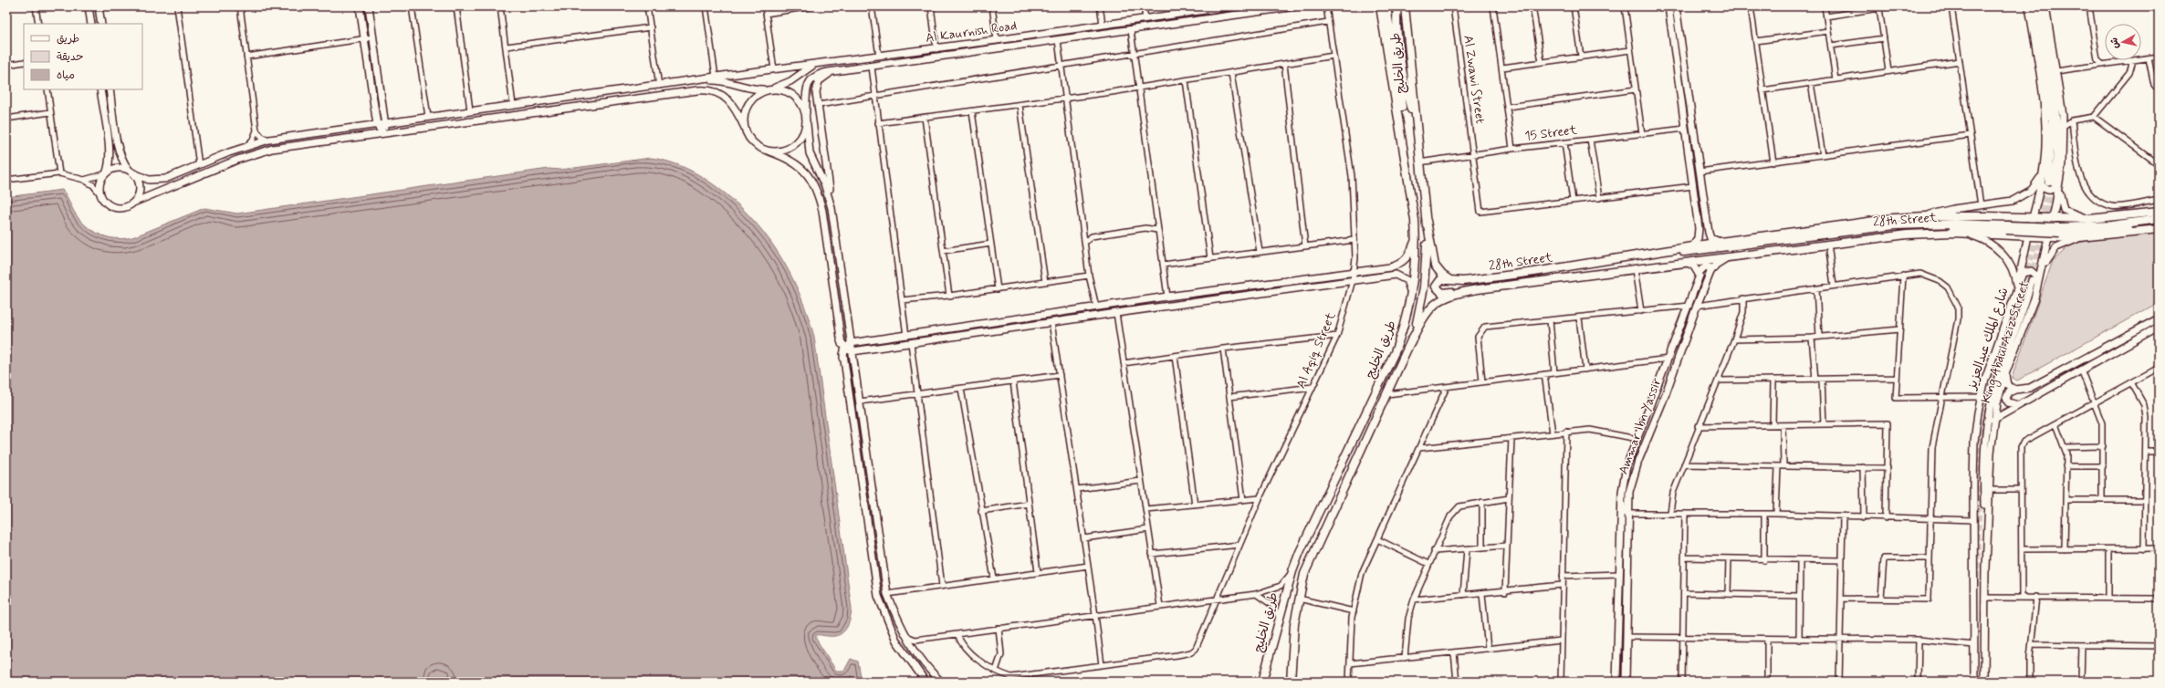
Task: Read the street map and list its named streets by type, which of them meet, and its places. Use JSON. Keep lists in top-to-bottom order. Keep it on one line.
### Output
{"streets":{"main road":["طريق الخليج","28th Street"],"street":["Al Kaurnish Road","Al Zwawi Street","15 Street","شارع الملك عبدالعزيز","King Abdul Aziz Street","Al Aqiq Street","Ammar Ibn Yassir"]},"crossings":[["طريق الخليج","15 Street"],["طريق الخليج","28th Street"],["Al Zwawi Street","15 Street"],["28th Street","شارع الملك عبدالعزيز"],["28th Street","King Abdul Aziz Street"],["شارع الملك عبدالعزيز","King Abdul Aziz Street"]],"legend":["طريق","حديقة","مياه"],"north":"left"}
